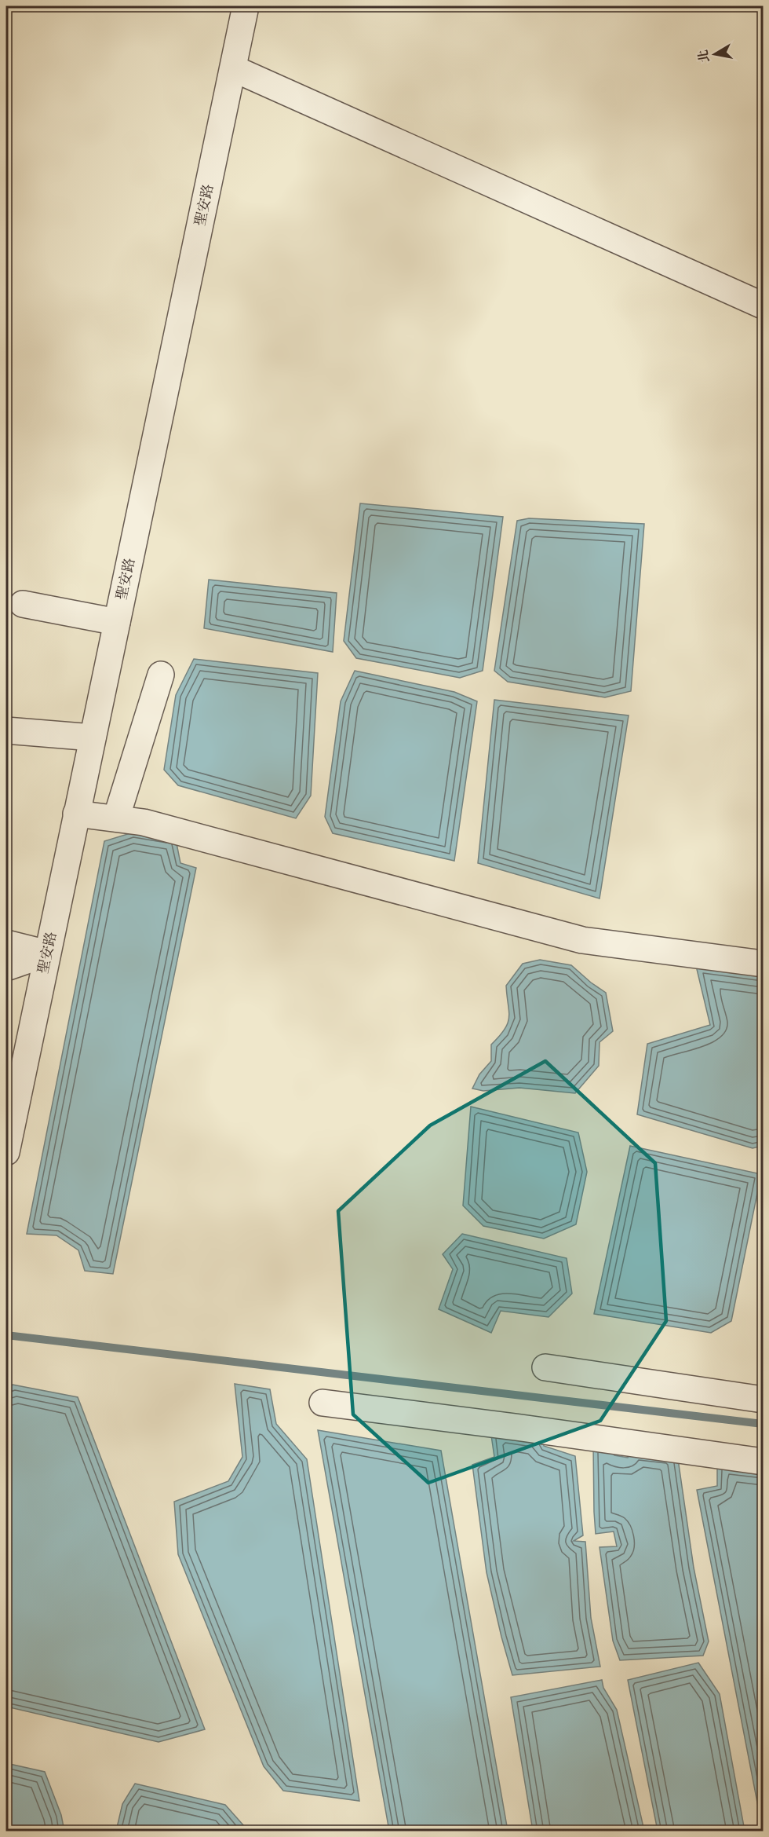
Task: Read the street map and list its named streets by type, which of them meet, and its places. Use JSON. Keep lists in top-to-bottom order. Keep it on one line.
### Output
{"streets":{"street":["聖安路"]},"north":"left"}
